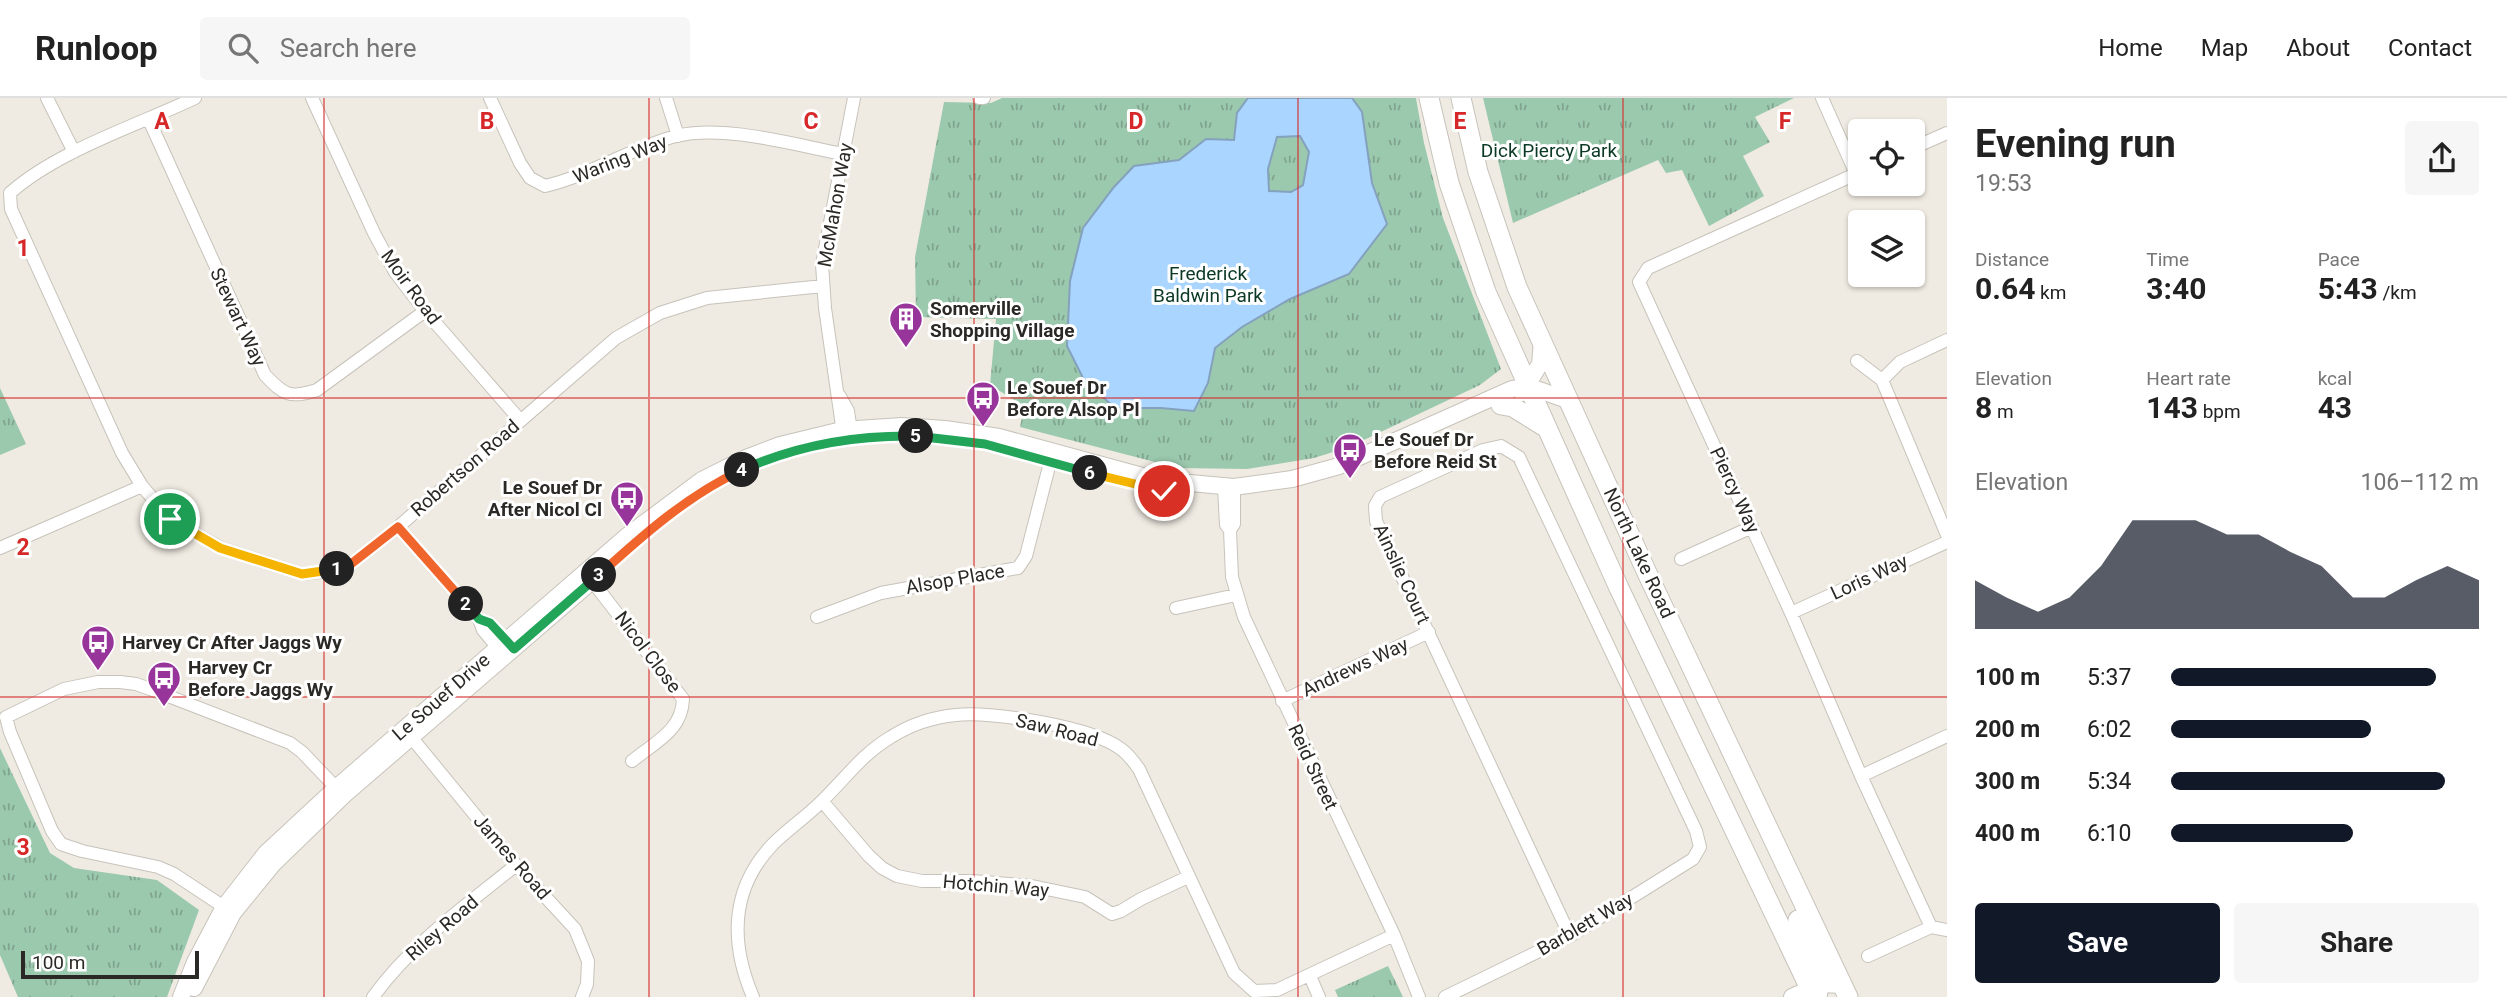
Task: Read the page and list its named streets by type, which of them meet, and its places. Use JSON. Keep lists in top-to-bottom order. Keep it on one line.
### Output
{"streets":{"main road":["North Lake Road"],"street":["Waring Way","McMahon Way","Moir Road","Stewart Way","Robertson Road","Piercy Way","Ainslie Court","Loris Way","Alsop Place","Nicol Close","Andrews Way","Le Souef Drive","Saw Road","Reid Street","James Road","Hotchin Way","Barblett Way","Riley Road"]},"crossings":[["Waring Way","McMahon Way"],["McMahon Way","Robertson Road"],["McMahon Way","Le Souef Drive"],["Moir Road","Stewart Way"],["Moir Road","Robertson Road"],["Piercy Way","Loris Way"],["North Lake Road","Le Souef Drive"],["Ainslie Court","Andrews Way"],["Ainslie Court","Barblett Way"],["Alsop Place","Le Souef Drive"],["Nicol Close","Le Souef Drive"],["Andrews Way","Reid Street"],["Le Souef Drive","Reid Street"],["Le Souef Drive","James Road"],["Saw Road","Reid Street"],["Saw Road","Hotchin Way"],["James Road","Riley Road"]],"parks":["Dick Piercy Park","Frederick Baldwin Park"],"places":{"building":["Somerville Shopping Village"],"bus stop":["Le Souef Dr Before Alsop Pl","Le Souef Dr Before Reid St","Le Souef Dr After Nicol Cl","Harvey Cr After Jaggs Wy","Harvey Cr Before Jaggs Wy"]},"scale_bar":"100 m","page":{"header":"Runloop","search":"Search here","nav":["Home","Map","About","Contact"],"heading":["Evening run","19:53"],"stats":[["Distance","0.64 km"],["Time","3:40"],["Pace","5:43 /km"],["Elevation","8 m"],["Heart rate","143 bpm"],["kcal","43"]],"pins":["5","4","6","1","3","2"],"chart":["Elevation","106–112 m"],"list":[{"name":"100 m","note":"5:37"},{"name":"200 m","note":"6:02"},{"name":"300 m","note":"5:34"},{"name":"400 m","note":"6:10"}],"buttons":["Save","Share"],"scale":"100 m"},"grid":{"columns":["A","B","C","D","E","F"],"rows":["1","2","3"]}}
